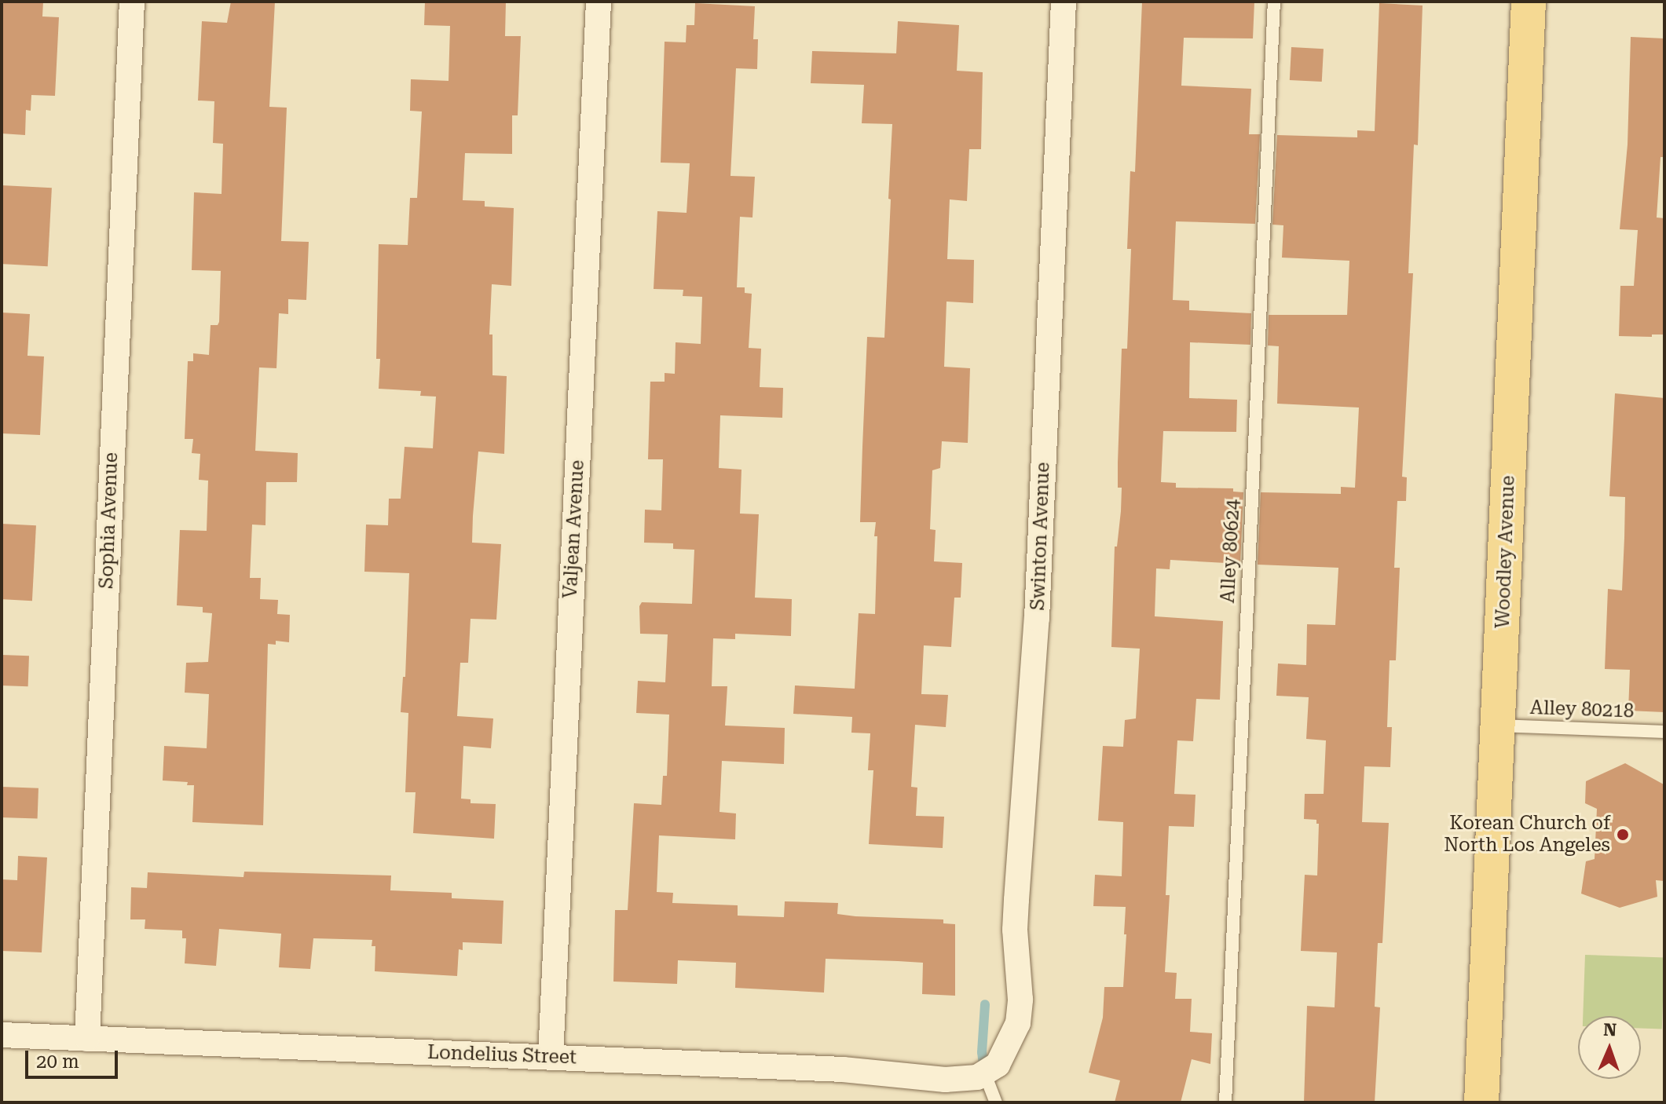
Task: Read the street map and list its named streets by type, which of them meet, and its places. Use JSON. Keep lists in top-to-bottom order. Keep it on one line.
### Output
{"streets":{"main road":["Woodley Avenue"],"street":["Sophia Avenue","Valjean Avenue","Swinton Avenue","Londelius Street"],"lane":["Alley 80624","Alley 80218"]},"crossings":[["Sophia Avenue","Londelius Street"],["Valjean Avenue","Londelius Street"],["Swinton Avenue","Londelius Street"],["Woodley Avenue","Alley 80218"]],"places":["Korean Church of North Los Angeles"],"scale_bar":"20 m","north":"top"}
